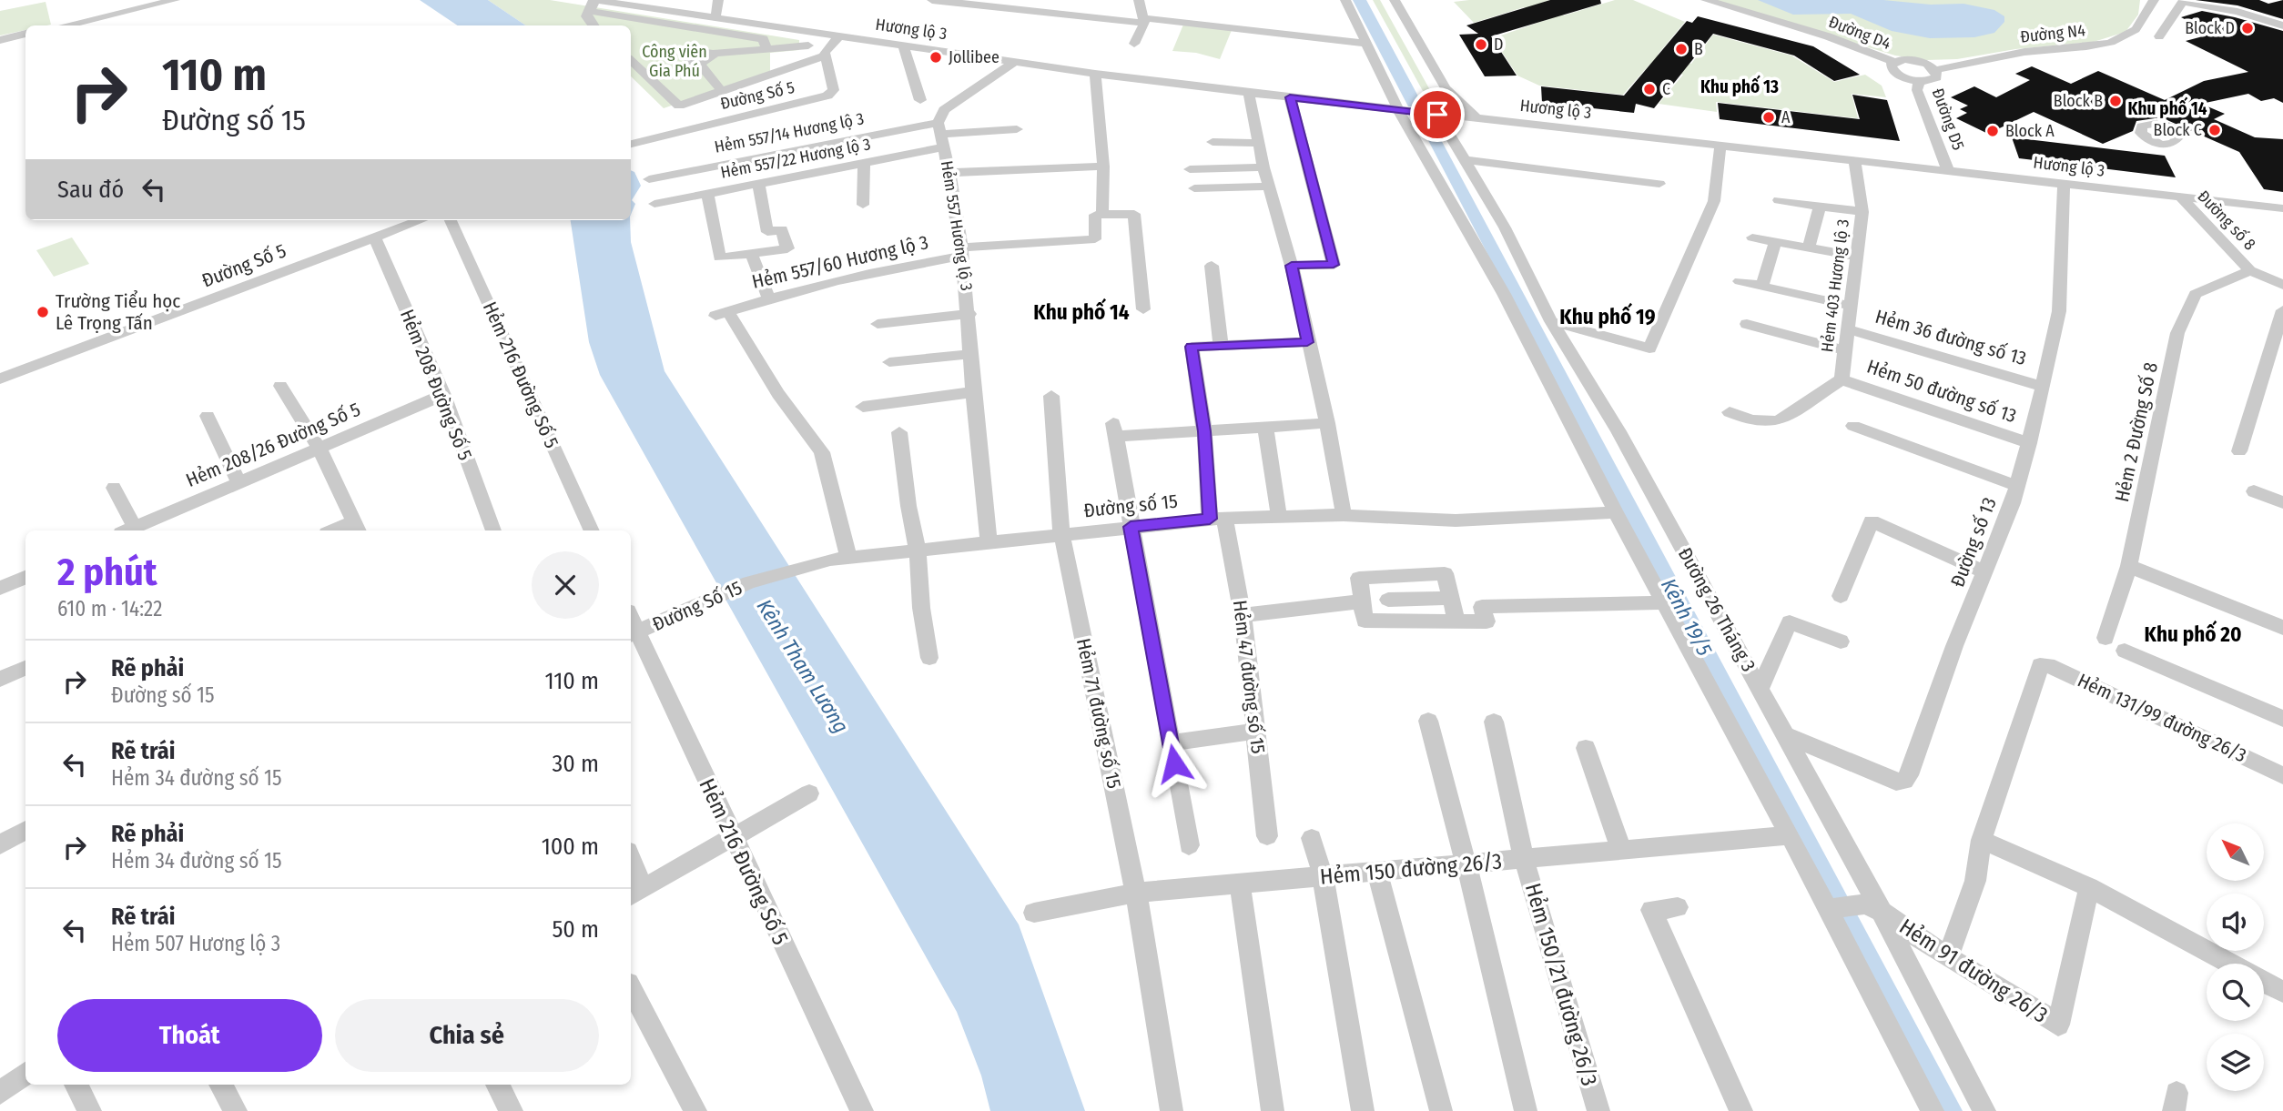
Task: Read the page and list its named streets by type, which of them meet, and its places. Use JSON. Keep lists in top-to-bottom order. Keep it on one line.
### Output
{"streets":{"street":["Hương lộ 3","Đường D4","Đường N4","Đường Số 5","Đường D5","Hẻm 557/14 Hương lộ 3","Hẻm 557/22 Hương lộ 3","Đường số 8","Hẻm 557 Hương lộ 3","Hẻm 557/60 Hương lộ 3","Hẻm 403 Hương lộ 3","Hẻm 36 đường số 13","Hẻm 216 Đường Số 5","Hẻm 208 Đường Số 5","Hẻm 50 đường số 13","Hẻm 2 Đường Số 8","Hẻm 208/26 Đường Số 5","Đường số 15","Đường số 13","Đường Số 15","Đường 26 Tháng 3","Hẻm 47 đường số 15","Hẻm 71 đường số 15","Hẻm 131/99 đường 26/3","Hẻm 150 đường 26/3","Hẻm 91 đường 26/3","Hẻm 150/21 đường 26/3"]},"crossings":[["Hương lộ 3","Đường D5"],["Hương lộ 3","Đường số 8"],["Hương lộ 3","Hẻm 403 Hương lộ 3"],["Hương lộ 3","Đường số 13"],["Hương lộ 3","Đường 26 Tháng 3"],["Đường N4","Đường D5"],["Đường Số 5","Hẻm 208 Đường Số 5"],["Hẻm 557/14 Hương lộ 3","Hẻm 557 Hương lộ 3"],["Hẻm 557/22 Hương lộ 3","Hẻm 557 Hương lộ 3"],["Đường số 8","Hẻm 2 Đường Số 8"],["Hẻm 557 Hương lộ 3","Hẻm 557/60 Hương lộ 3"],["Hẻm 557 Hương lộ 3","Đường số 15"],["Hẻm 403 Hương lộ 3","Hẻm 36 đường số 13"],["Hẻm 403 Hương lộ 3","Hẻm 50 đường số 13"],["Hẻm 36 đường số 13","Đường số 13"],["Hẻm 216 Đường Số 5","Đường Số 15"],["Hẻm 208 Đường Số 5","Hẻm 208/26 Đường Số 5"],["Hẻm 50 đường số 13","Đường số 13"],["Đường số 15","Đường Số 15"],["Đường số 15","Hẻm 47 đường số 15"],["Đường số 15","Hẻm 71 đường số 15"],["Đường số 13","Đường 26 Tháng 3"],["Đường 26 Tháng 3","Hẻm 91 đường 26/3"],["Hẻm 71 đường số 15","Hẻm 150 đường 26/3"],["Hẻm 150 đường 26/3","Hẻm 150/21 đường 26/3"]],"districts":["Khu phố 13","Khu phố 14","Khu phố 14","Khu phố 19","Khu phố 20"],"water":["Kênh 19/5","Kênh Tham Lương"],"parks":["Công viên Gia Phú"],"places":["Block D","D","B","Jollibee","C","Block B","A","Block C","Block A","Trường Tiểu học Lê Trọng Tấn"],"north":"top left","page":{"turn":["110 m","Đường số 15"],"then":"Sau đó","heading":["2 phút","610 m · 14:22"],"list":[{"name":"Rẽ phải","note":"Đường số 15","value":"110 m"},{"name":"Rẽ trái","note":"Hẻm 34 đường số 15","value":"30 m"},{"name":"Rẽ phải","note":"Hẻm 34 đường số 15","value":"100 m"},{"name":"Rẽ trái","note":"Hẻm 507 Hương lộ 3","value":"50 m"}],"buttons":["Thoát","Chia sẻ"]}}
